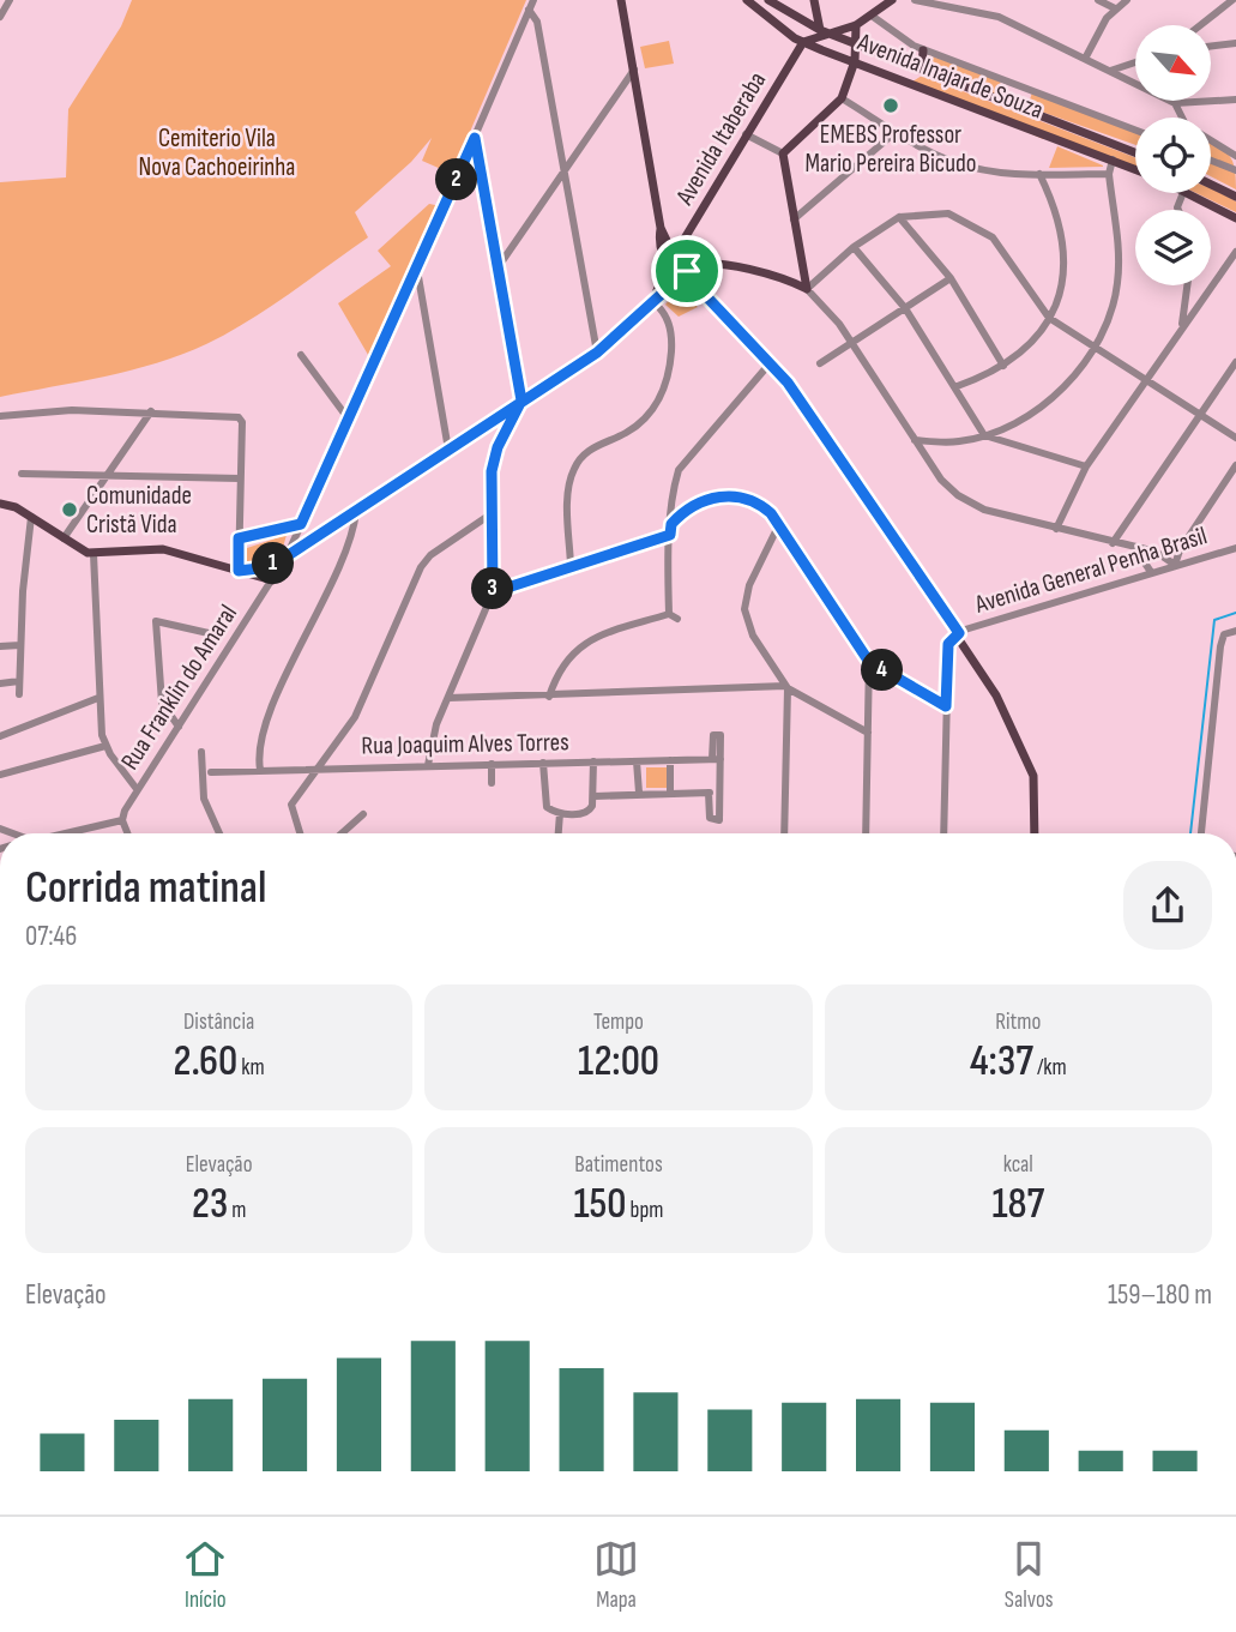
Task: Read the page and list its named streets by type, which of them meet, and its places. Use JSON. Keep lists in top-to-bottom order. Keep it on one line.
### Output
{"streets":{"main road":["Avenida Inajar de Souza","Avenida Itaberaba"],"street":["Avenida General Penha Brasil","Rua Franklin do Amaral","Rua Joaquim Alves Torres"]},"crossings":[["Avenida Inajar de Souza","Avenida Itaberaba"]],"parks":["Cemiterio Vila Nova Cachoeirinha"],"places":["EMEBS Professor Mario Pereira Bicudo","Comunidade Cristã Vida"],"north":"bottom right","page":{"pins":["2","1","3","4"],"heading":["Corrida matinal","07:46"],"stats":[["Distância","2.60 km"],["Tempo","12:00"],["Ritmo","4:37 /km"],["Elevação","23 m"],["Batimentos","150 bpm"],["kcal","187"]],"chart":["Elevação","159–180 m"],"tabs":["Início","Mapa","Salvos"]}}
